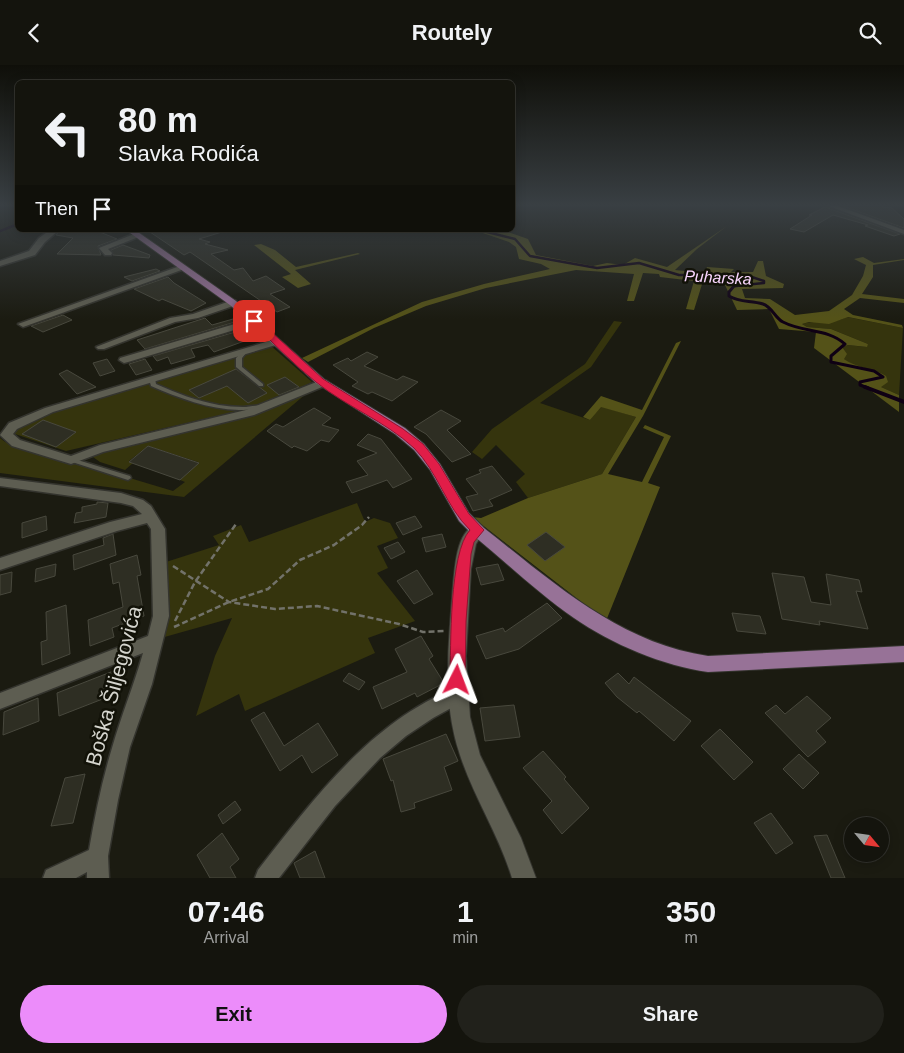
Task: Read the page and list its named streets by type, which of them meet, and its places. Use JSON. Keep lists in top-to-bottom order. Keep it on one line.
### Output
{"streets":{"street":["Boška Šiljegovića"]},"water":["Puharska"],"north":"bottom right","page":{"header":"Routely","turn":["80 m","Slavka Rodića"],"then":"Then","eta":["07:46","Arrival","1","min","350","m"],"buttons":["Exit","Share"]}}
